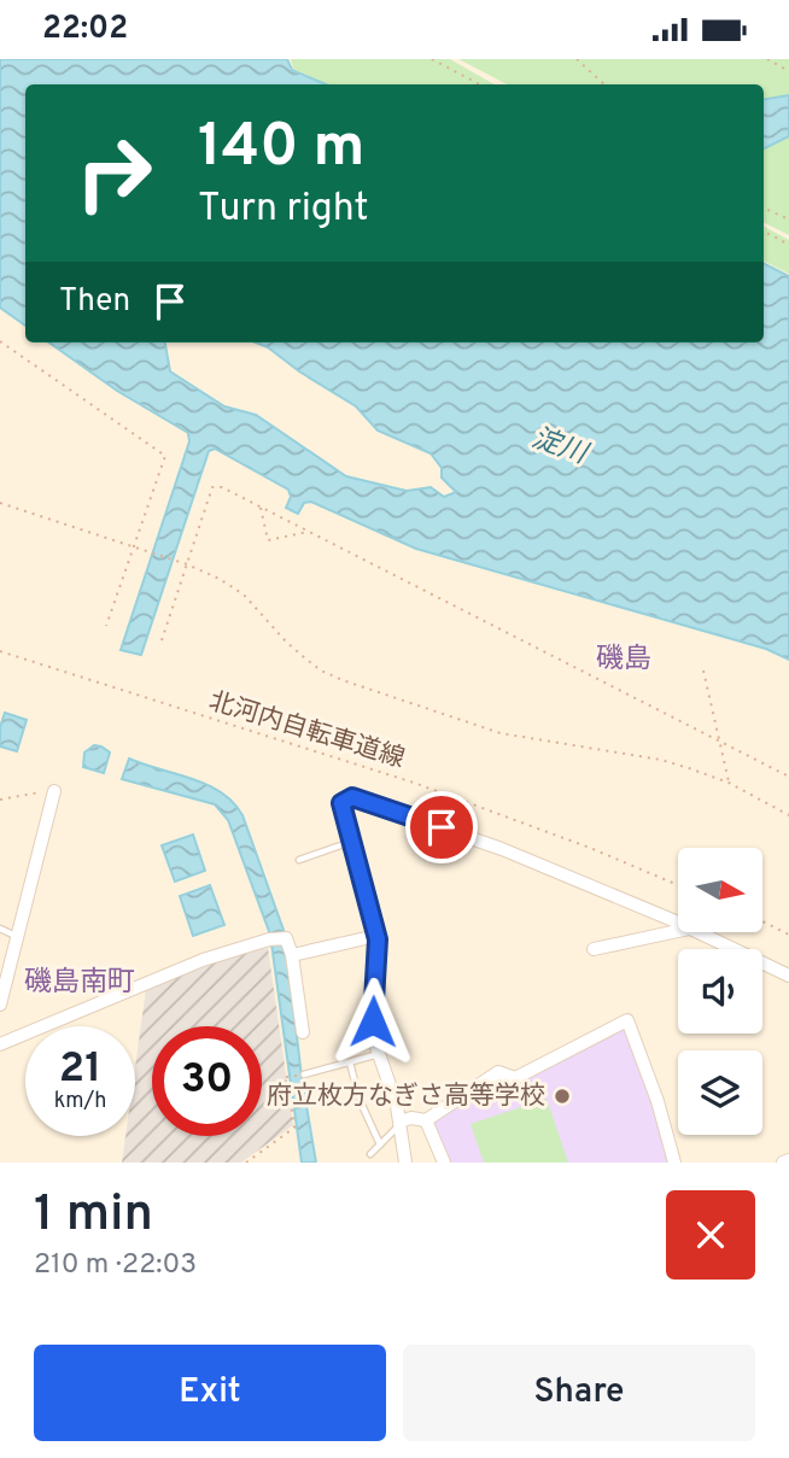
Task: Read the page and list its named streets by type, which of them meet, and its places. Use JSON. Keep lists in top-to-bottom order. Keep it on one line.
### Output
{"streets":{"path":["北河内自転車道線"]},"districts":["磯島","磯島南町"],"water":["淀川"],"places":["府立枚方なぎさ高等学校"],"north":"right","page":{"status":"22:02","turn":["140 m","Turn right"],"then":"Then","speed":"21 km/h","limit":"30","heading":["1 min","210 m · 22:03"],"buttons":["Exit","Share"]}}
